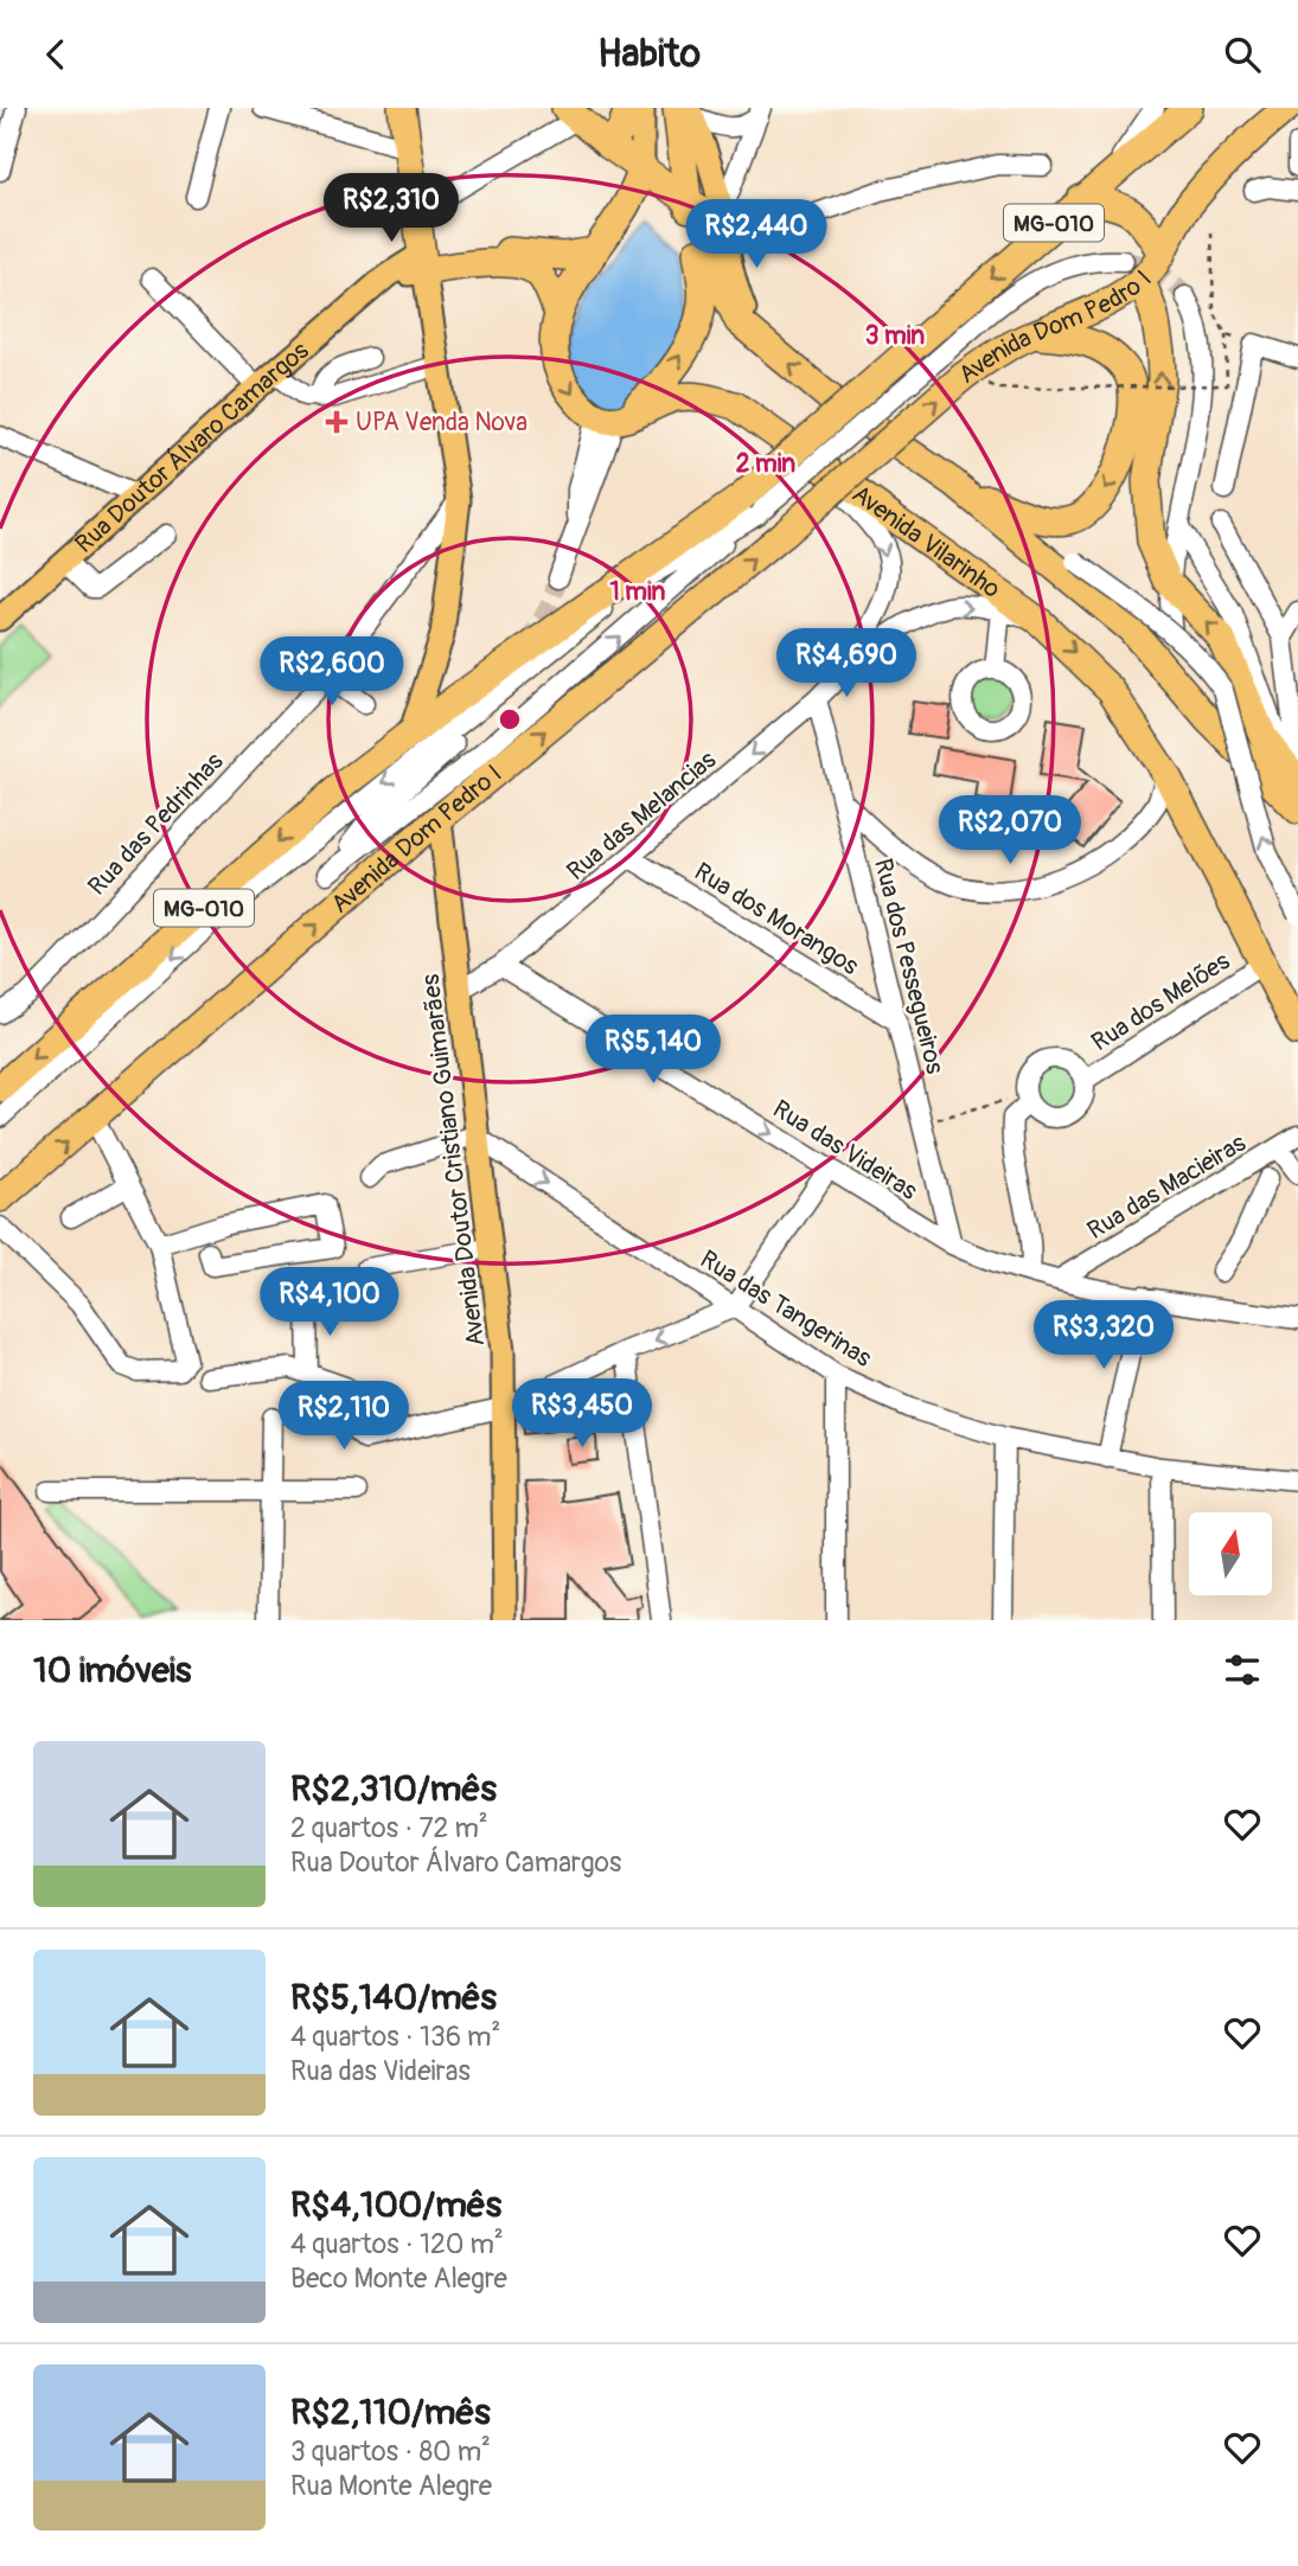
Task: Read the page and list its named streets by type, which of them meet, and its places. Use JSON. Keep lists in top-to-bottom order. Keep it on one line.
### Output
{"streets":{"highway":["MG-010","Avenida Dom Pedro I","Rua Doutor Álvaro Camargos","Avenida Vilarinho"],"main road":["Avenida Doutor Cristiano Guimarães"],"street":["Rua das Melancias","Rua das Pedrinhas","Rua dos Morangos","Rua dos Pessegueiros","Rua dos Melões","Rua das Videiras","Rua das Macieiras","Rua das Tangerinas"]},"crossings":[["Avenida Dom Pedro I","Avenida Doutor Cristiano Guimarães"],["Avenida Vilarinho","Rua das Melancias"],["Avenida Vilarinho","Rua dos Melões"],["Rua das Melancias","Rua dos Morangos"],["Rua das Melancias","Rua dos Pessegueiros"],["Rua das Melancias","Rua das Videiras"],["Rua das Melancias","Avenida Doutor Cristiano Guimarães"],["Rua dos Morangos","Rua dos Pessegueiros"],["Rua dos Pessegueiros","Rua das Videiras"],["Rua das Videiras","Rua das Macieiras"],["Avenida Doutor Cristiano Guimarães","Rua das Tangerinas"]],"one_way":["Rua das Videiras"],"places":{"health":["UPA Venda Nova"]},"north":"top","page":{"header":"Habito","price":["R$2,310","R$2,440","R$4,690","R$2,600","R$2,070","R$5,140","R$4,100","R$3,320","R$3,450","R$2,110"],"heading":"10 imóveis","list":[{"name":"R$2,310/mês","note":"2 quartos · 72 m² · Rua Doutor Álvaro Camargos"},{"name":"R$5,140/mês","note":"4 quartos · 136 m² · Rua das Videiras"},{"name":"R$4,100/mês","note":"4 quartos · 120 m² · Beco Monte Alegre"},{"name":"R$2,110/mês","note":"3 quartos · 80 m² · Rua Monte Alegre"}]},"rings":["3 min","2 min","1 min"]}
